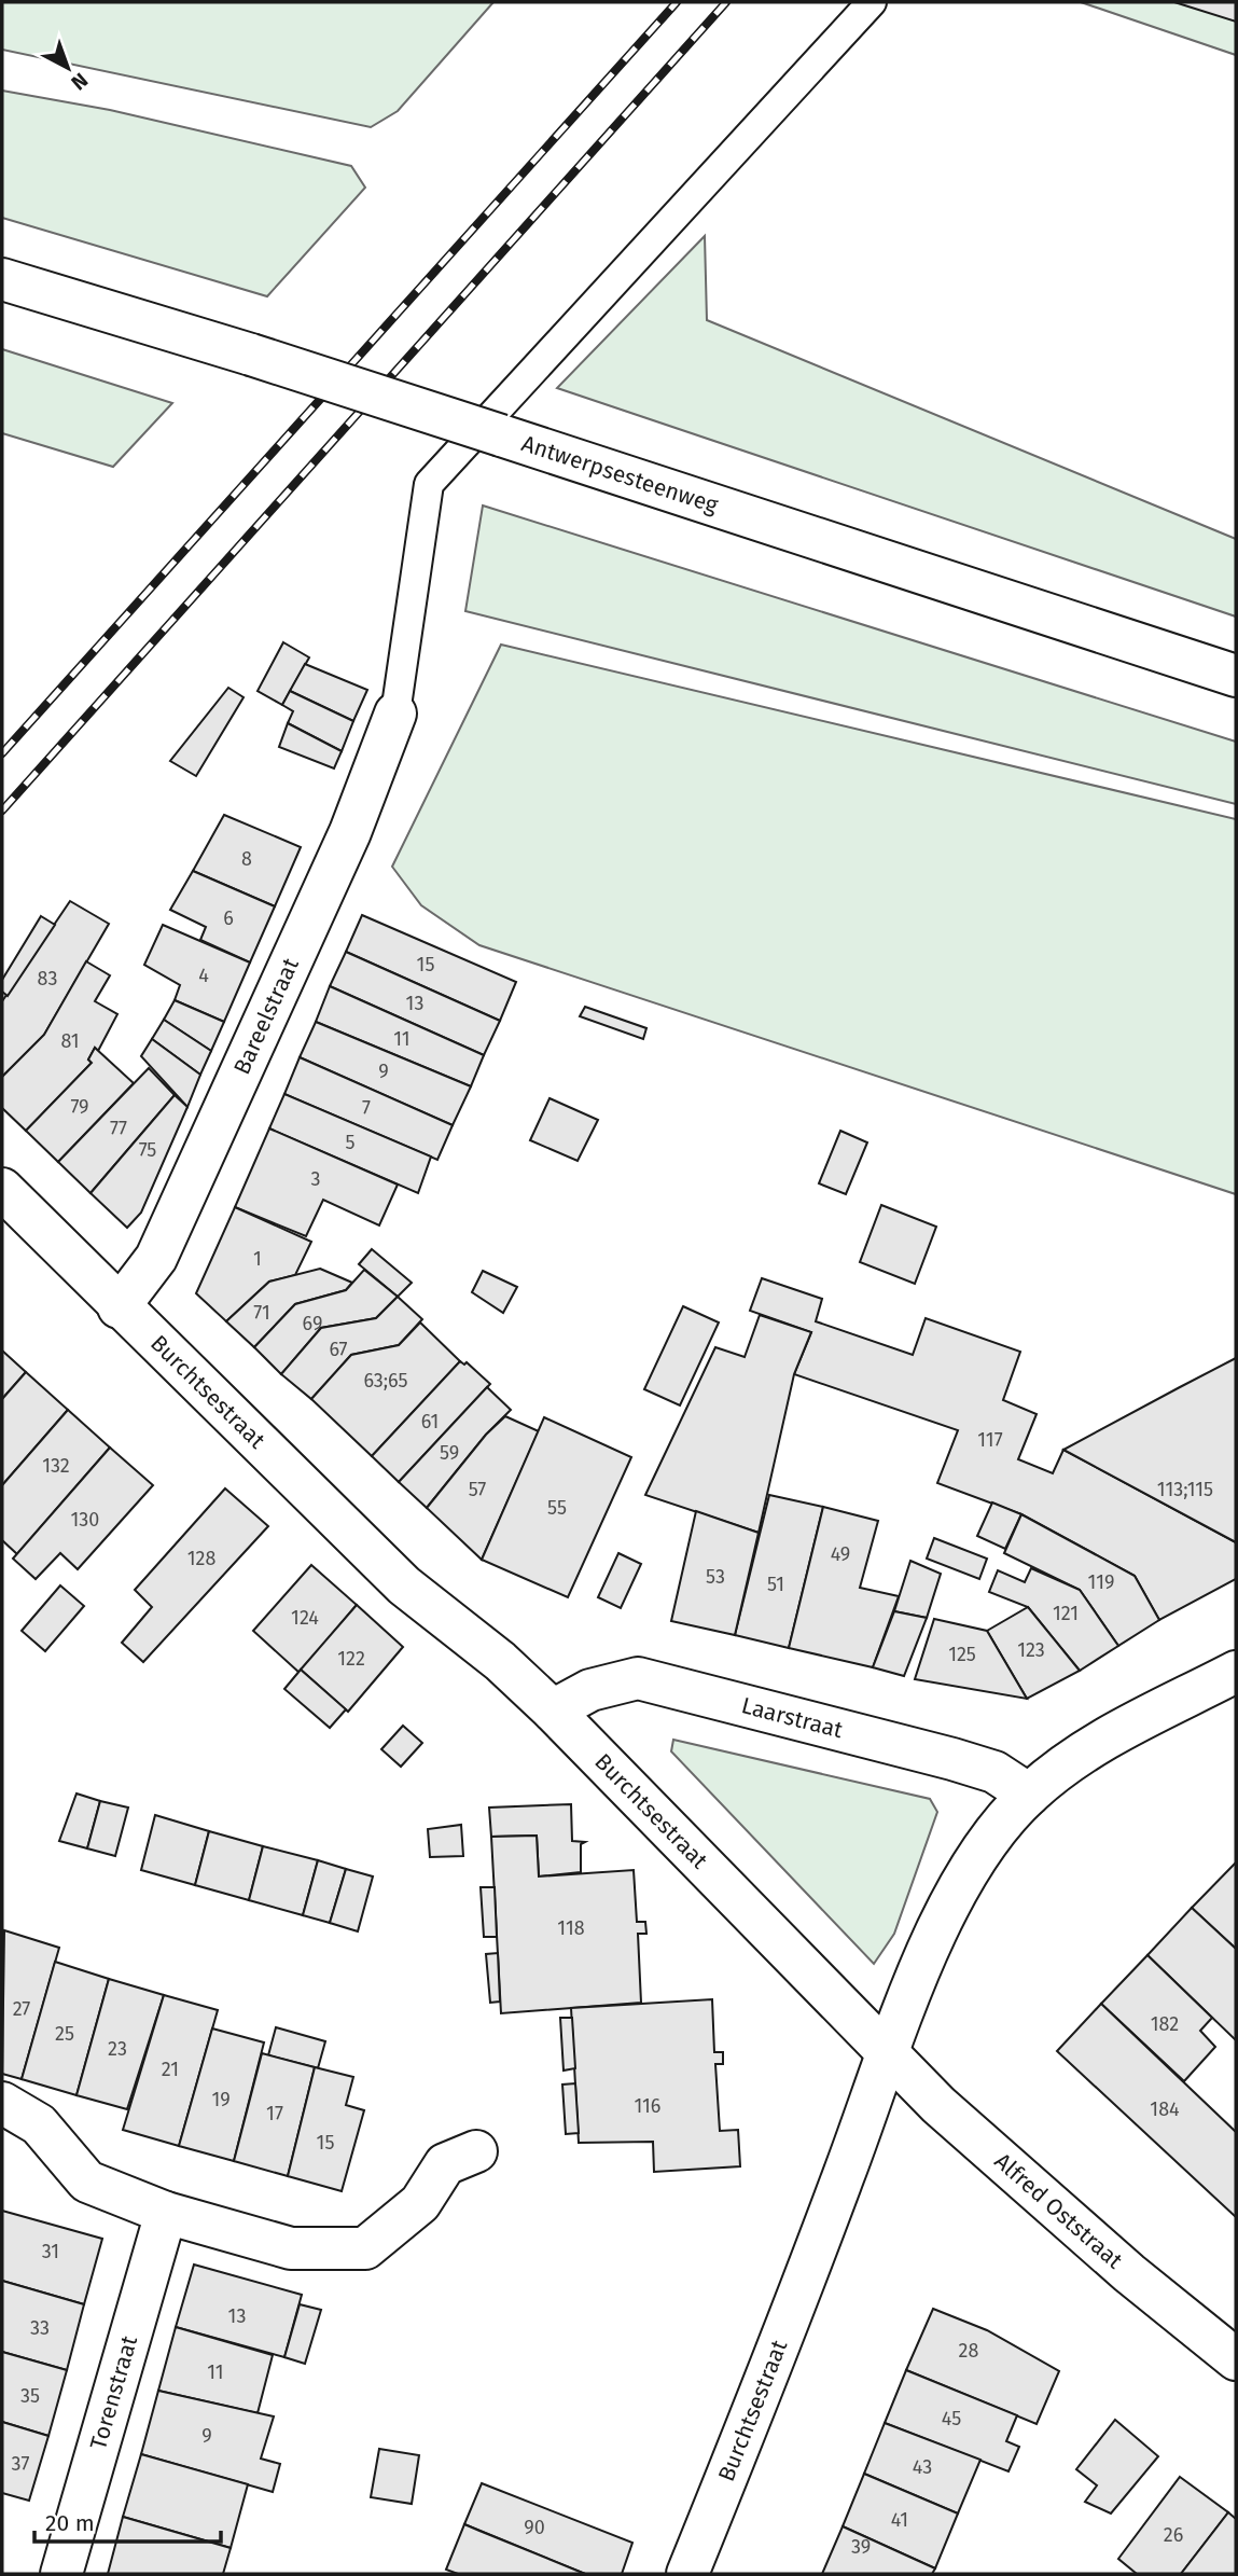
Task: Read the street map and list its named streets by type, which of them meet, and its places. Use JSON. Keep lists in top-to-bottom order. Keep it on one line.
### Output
{"streets":{"street":["Antwerpsesteenweg","Bareelstraat","Burchtsestraat","Laarstraat","Alfred Oststraat","Torenstraat"]},"crossings":[["Bareelstraat","Burchtsestraat"],["Burchtsestraat","Laarstraat"],["Burchtsestraat","Alfred Oststraat"]],"house_numbers":["8","6","15","4","83","13","11","81","9","79","7","77","5","75","3","1","71","69","67","63;65","61","117","59","132","57","113;115","55","130","49","128","53","119","51","121","124","123","125","122","118","27","182","25","23","21","19","116","184","17","15","31","13","33","28","11","35","45","9","37","43","41","90","26","39"],"scale_bar":"20 m","north":"bottom right"}
